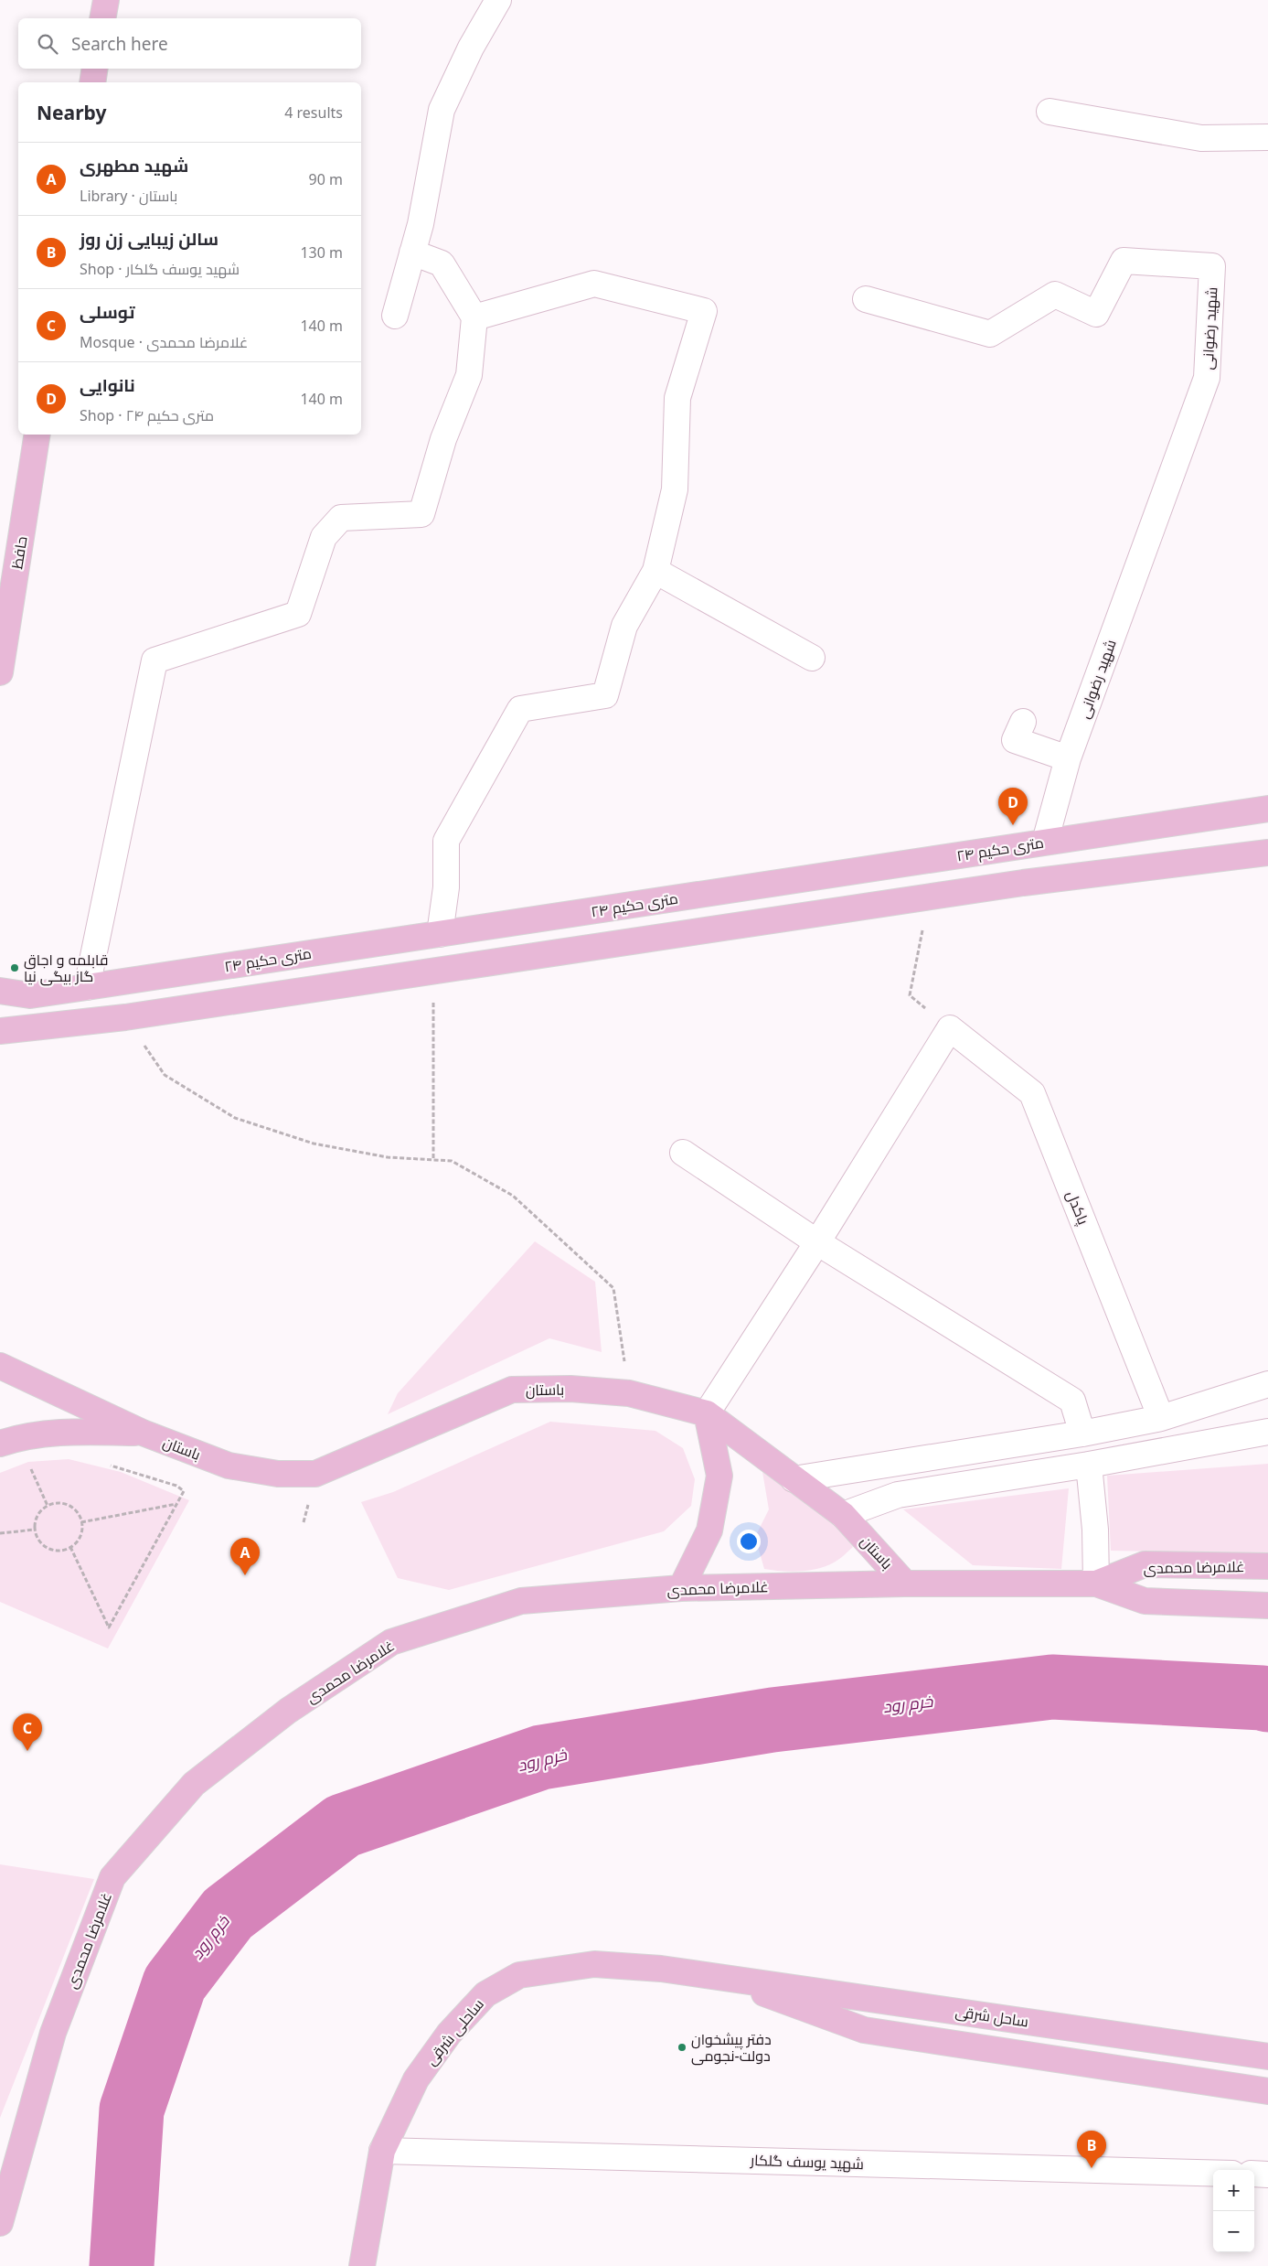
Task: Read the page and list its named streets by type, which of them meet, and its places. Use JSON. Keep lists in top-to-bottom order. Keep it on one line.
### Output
{"streets":{"main road":["حافظ","۲۴ متری حکیم","باستان","غلامرضا محمدی","ساحل شرقی","ساحلی شرقی"],"street":["شهید رضوانی","پاکدل","شهید یوسف گلکار"]},"crossings":[["شهید رضوانی","۲۴ متری حکیم"],["باستان","غلامرضا محمدی"],["ساحل شرقی","ساحلی شرقی"],["ساحلی شرقی","شهید یوسف گلکار"]],"water":["خرم رود"],"places":["قابلمه و اجاق گاز بیگی نیا","دفتر پیشخوان دولت-نجومی"],"page":{"search":"Search here","heading":["Nearby","4 results"],"list":[{"mark":"A","name":"شهید مطهری","note":"Library · باستان","value":"90 m"},{"mark":"B","name":"سالن زیبایی زن روز","note":"Shop · شهید یوسف گلکار","value":"130 m"},{"mark":"C","name":"توسلی","note":"Mosque · غلامرضا محمدی","value":"140 m"},{"mark":"D","name":"نانوایی","note":"Shop · ۲۴ متری حکیم","value":"140 m"}],"pins":["D","A","C","B"],"map_buttons":["+","−"]}}
